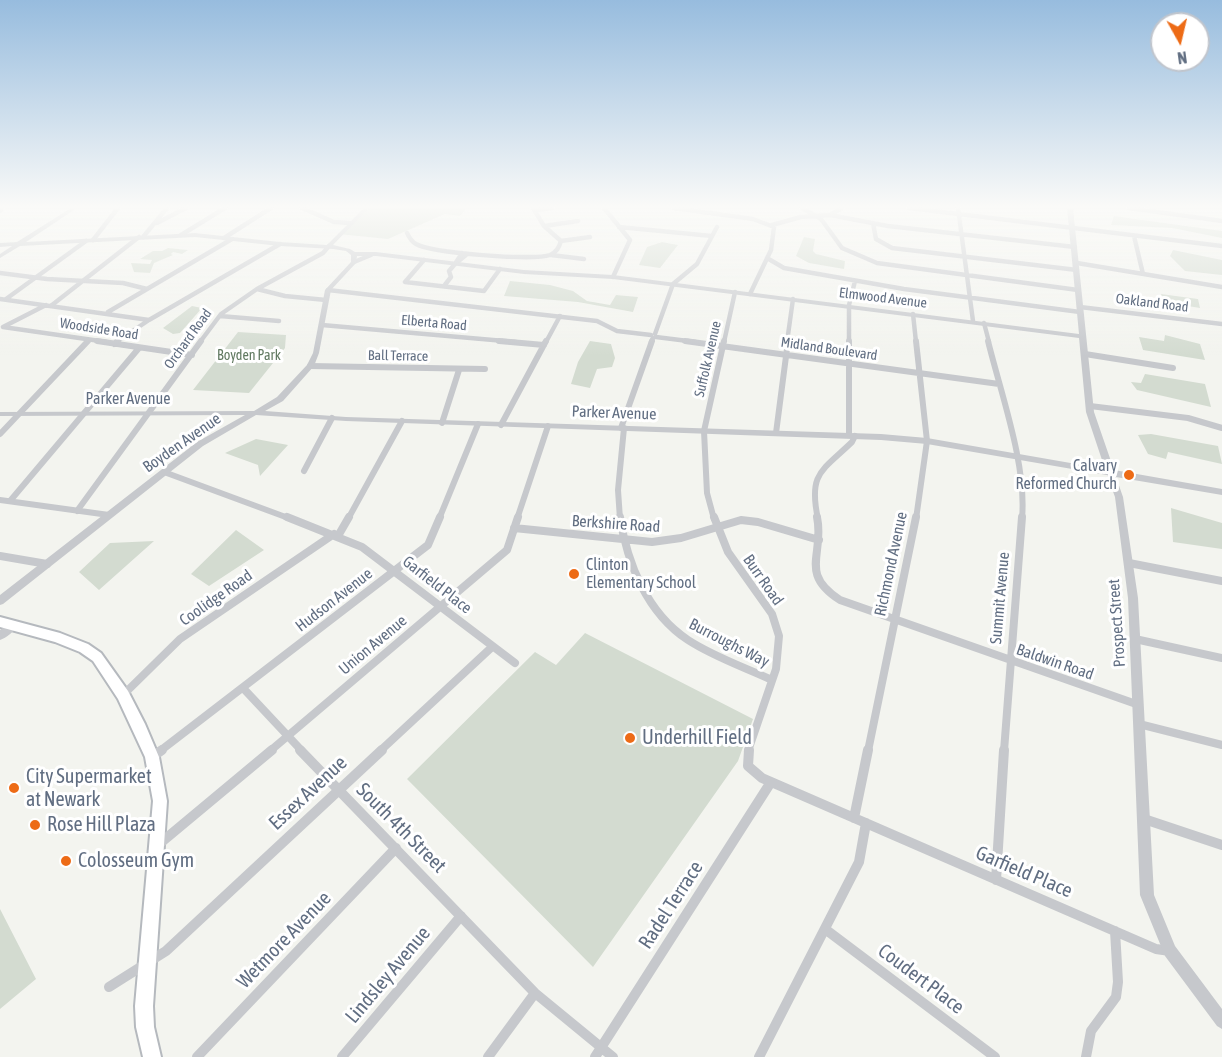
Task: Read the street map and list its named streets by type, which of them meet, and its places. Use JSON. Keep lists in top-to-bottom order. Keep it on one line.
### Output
{"streets":{"street":["Elmwood Avenue","Oakland Road","Elberta Road","Woodside Road","Orchard Road","Midland Boulevard","Ball Terrace","Suffolk Avenue","Parker Avenue","Boyden Avenue","Berkshire Road","Richmond Avenue","Burr Road","Garfield Place","Coolidge Road","Summit Avenue","Hudson Avenue","Prospect Street","Burroughs Way","Union Avenue","Baldwin Road","Essex Avenue","South 4th Street","Radel Terrace","Wetmore Avenue","Lindsley Avenue","Coudert Place"]},"crossings":[["Elmwood Avenue","Suffolk Avenue"],["Elmwood Avenue","Richmond Avenue"],["Elmwood Avenue","Summit Avenue"],["Elmwood Avenue","Prospect Street"],["Elmwood Avenue","Burroughs Way"],["Oakland Road","Prospect Street"],["Elberta Road","Boyden Avenue"],["Woodside Road","Orchard Road"],["Orchard Road","Parker Avenue"],["Midland Boulevard","Suffolk Avenue"],["Midland Boulevard","Boyden Avenue"],["Midland Boulevard","Richmond Avenue"],["Midland Boulevard","Summit Avenue"],["Midland Boulevard","Burroughs Way"],["Ball Terrace","Boyden Avenue"],["Suffolk Avenue","Parker Avenue"],["Suffolk Avenue","Burr Road"],["Parker Avenue","Boyden Avenue"],["Parker Avenue","Richmond Avenue"],["Parker Avenue","Burr Road"],["Parker Avenue","Coolidge Road"],["Parker Avenue","Summit Avenue"],["Parker Avenue","Hudson Avenue"],["Parker Avenue","Prospect Street"],["Parker Avenue","Burroughs Way"],["Parker Avenue","Union Avenue"],["Parker Avenue","Baldwin Road"],["Boyden Avenue","Garfield Place"],["Berkshire Road","Burr Road"],["Berkshire Road","Burroughs Way"],["Berkshire Road","Union Avenue"],["Berkshire Road","Baldwin Road"],["Richmond Avenue","Garfield Place"],["Richmond Avenue","Baldwin Road"],["Burr Road","Burroughs Way"],["Burr Road","Radel Terrace"],["Garfield Place","Coolidge Road"],["Garfield Place","Summit Avenue"],["Garfield Place","Hudson Avenue"],["Garfield Place","Prospect Street"],["Garfield Place","Union Avenue"],["Garfield Place","Essex Avenue"],["Summit Avenue","Baldwin Road"],["Hudson Avenue","South 4th Street"],["Prospect Street","Baldwin Road"],["Union Avenue","South 4th Street"],["Essex Avenue","South 4th Street"],["South 4th Street","Radel Terrace"],["South 4th Street","Wetmore Avenue"],["South 4th Street","Lindsley Avenue"]],"parks":["Boyden Park"],"places":["Calvary Reformed Church","Clinton Elementary School","Underhill Field","City Supermarket at Newark","Rose Hill Plaza","Colosseum Gym"],"north":"bottom"}
